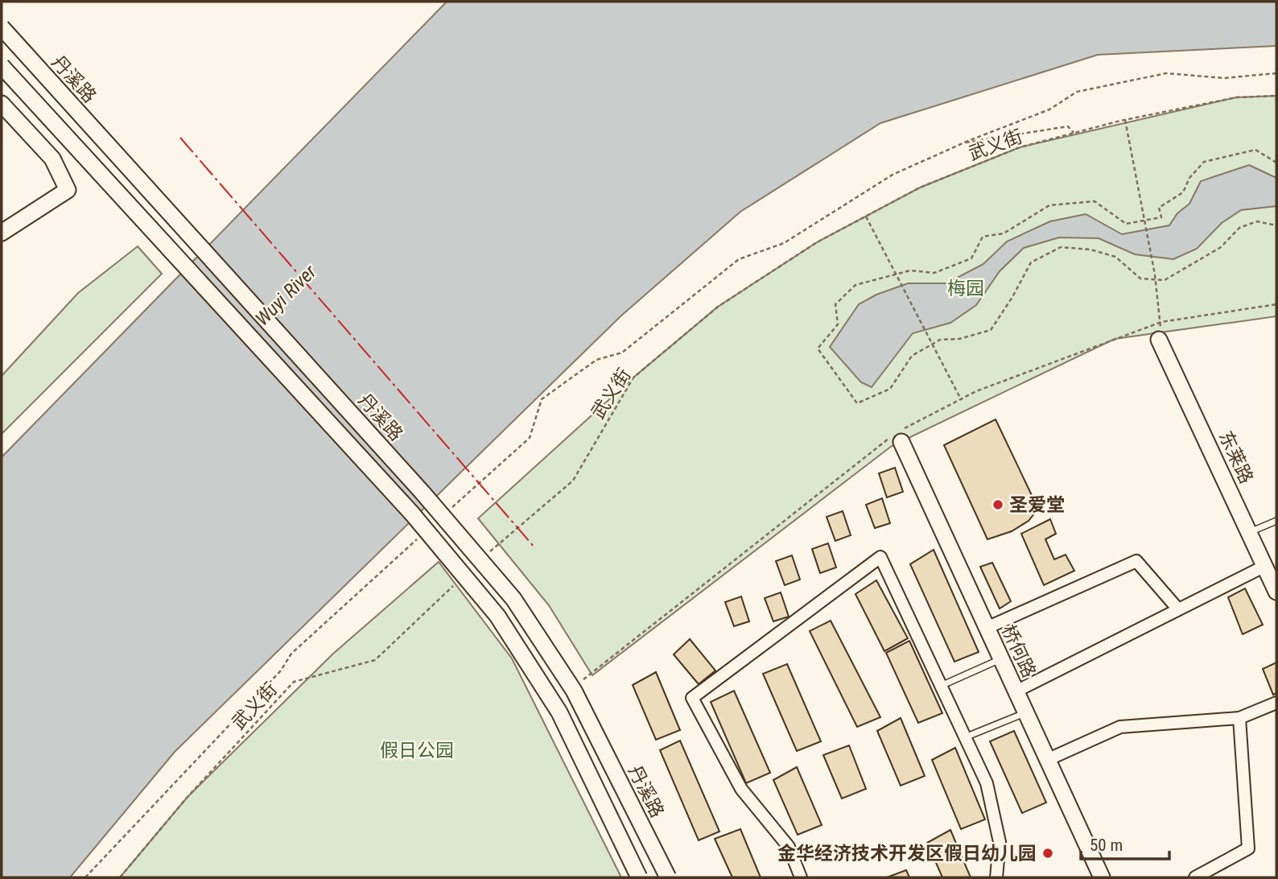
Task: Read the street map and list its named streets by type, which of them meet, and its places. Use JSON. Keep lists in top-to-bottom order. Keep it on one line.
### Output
{"streets":{"main road":["丹溪路","东莱路","桥何路"],"path":["武义街"]},"water":["Wuyi River"],"parks":["梅园","假日公园"],"places":["圣爱堂","金华经济技术开发区假日幼儿园"],"scale_bar":"50 m"}
